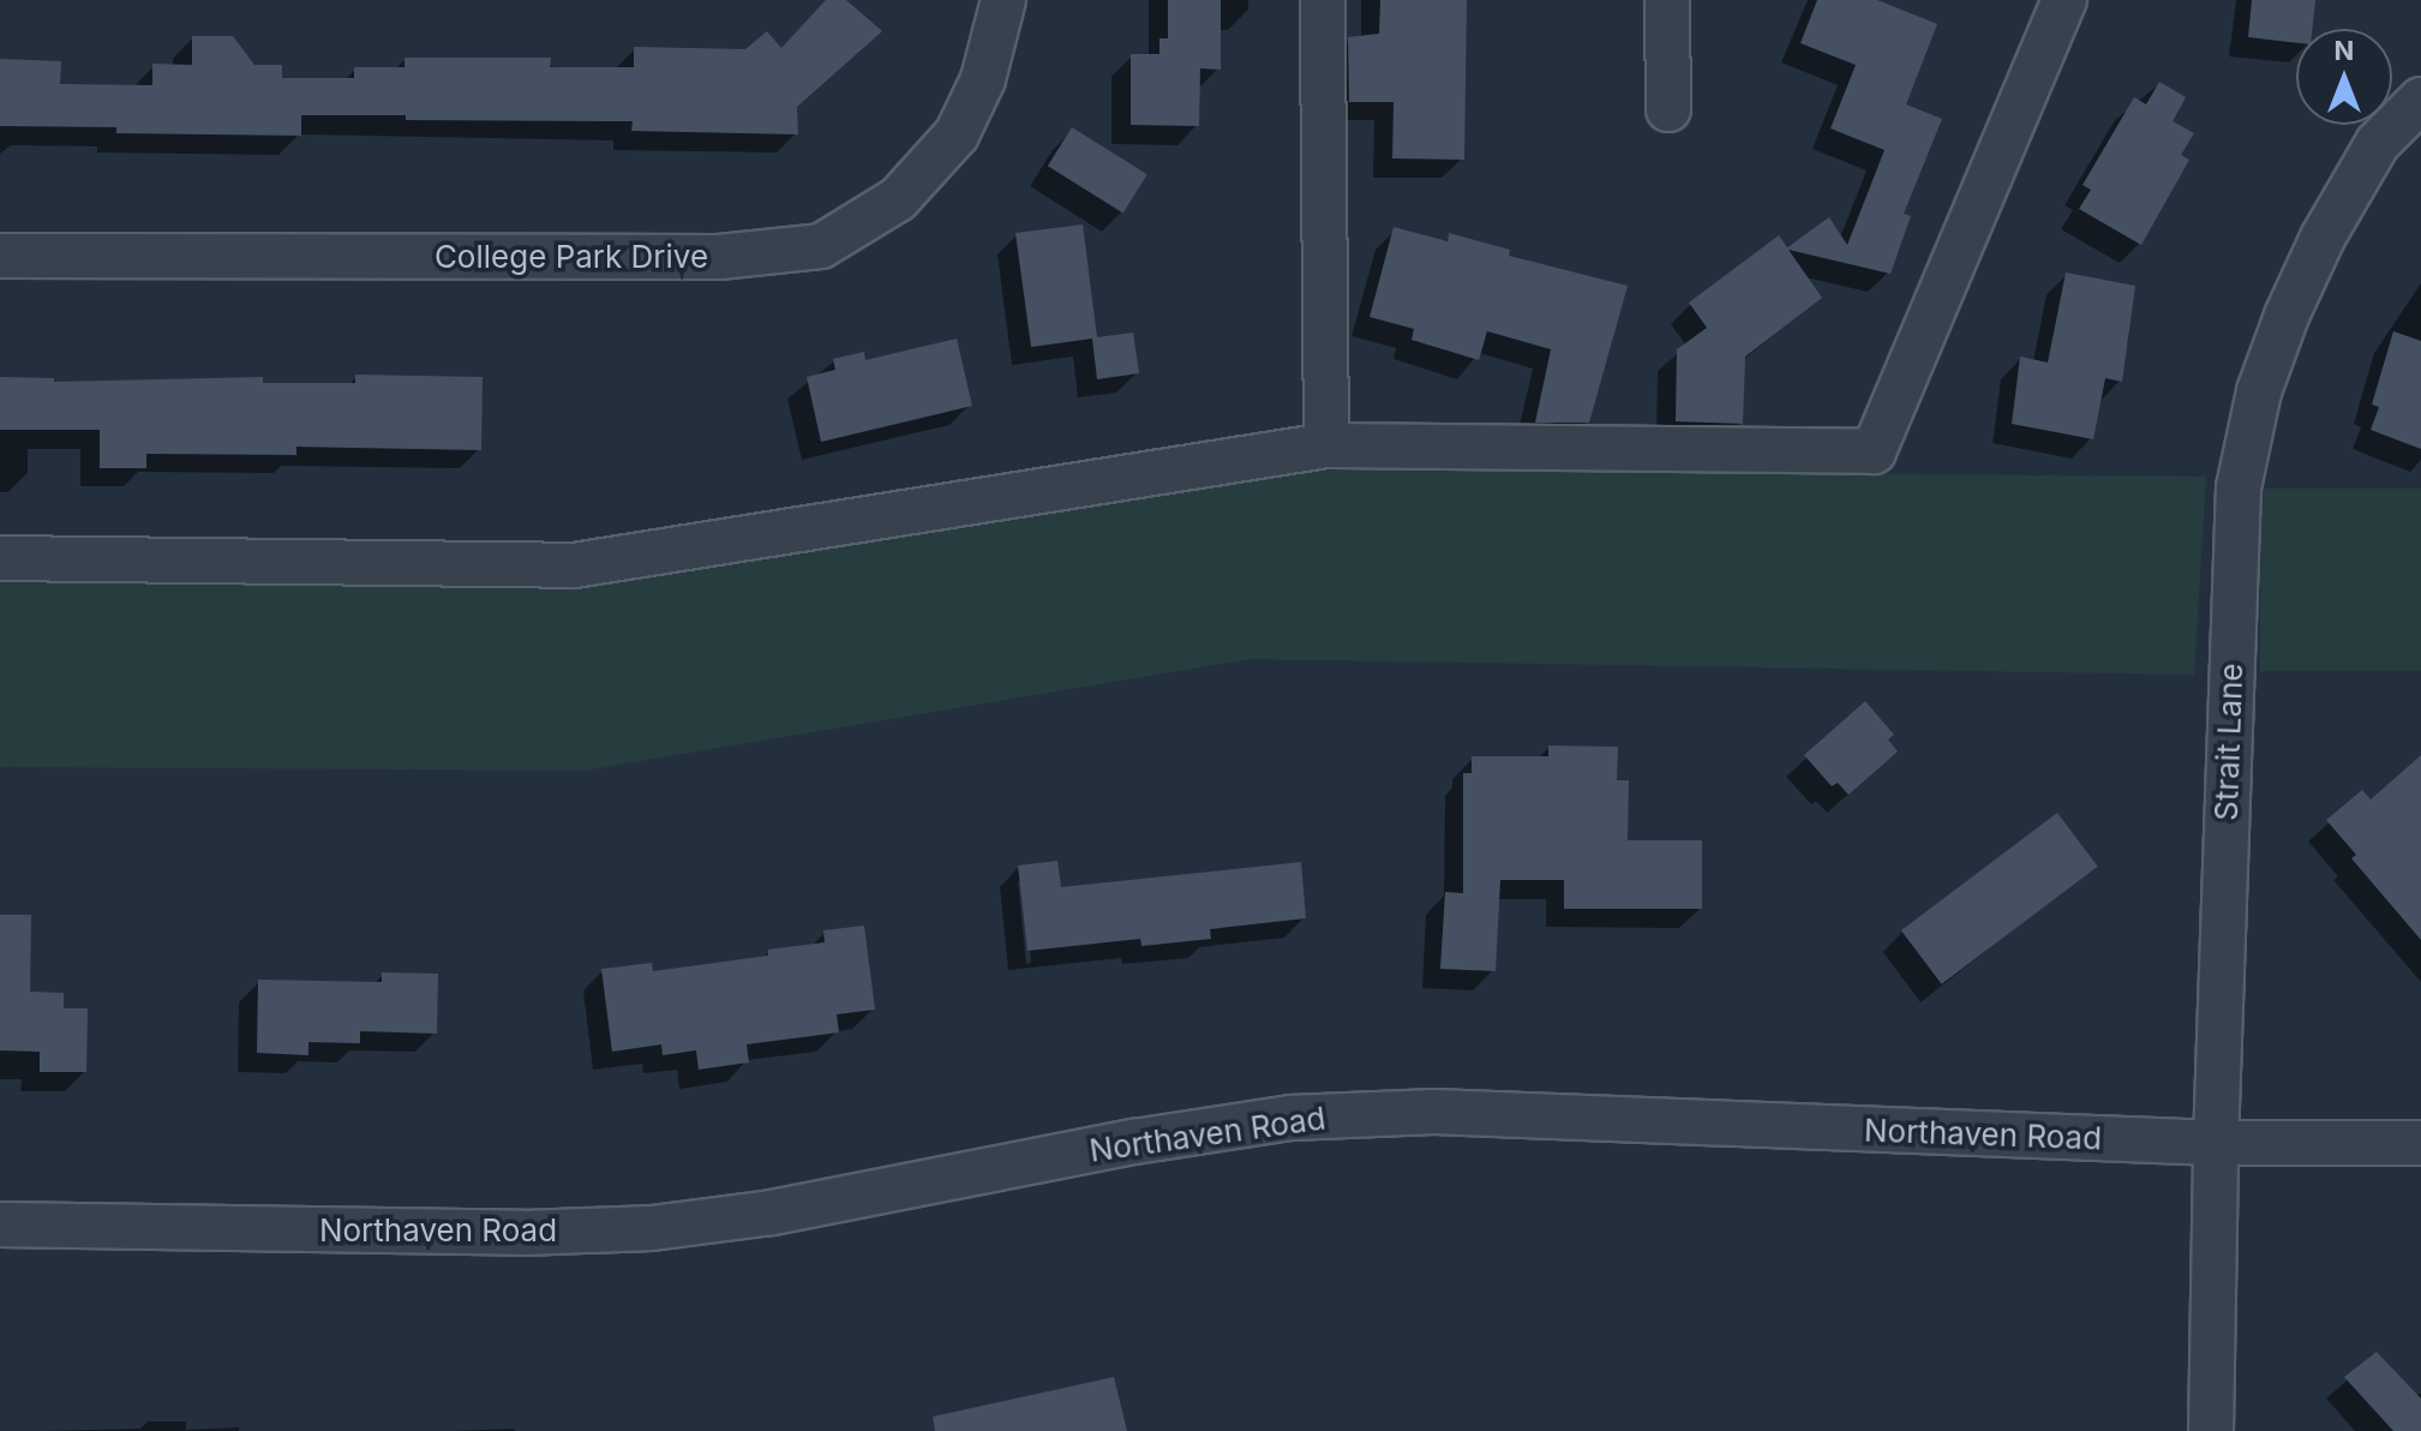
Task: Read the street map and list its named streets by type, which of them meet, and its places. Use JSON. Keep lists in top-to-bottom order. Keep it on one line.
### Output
{"streets":{"street":["College Park Drive","Strait Lane","Northaven Road"]},"crossings":[["Strait Lane","Northaven Road"]],"north":"top"}
